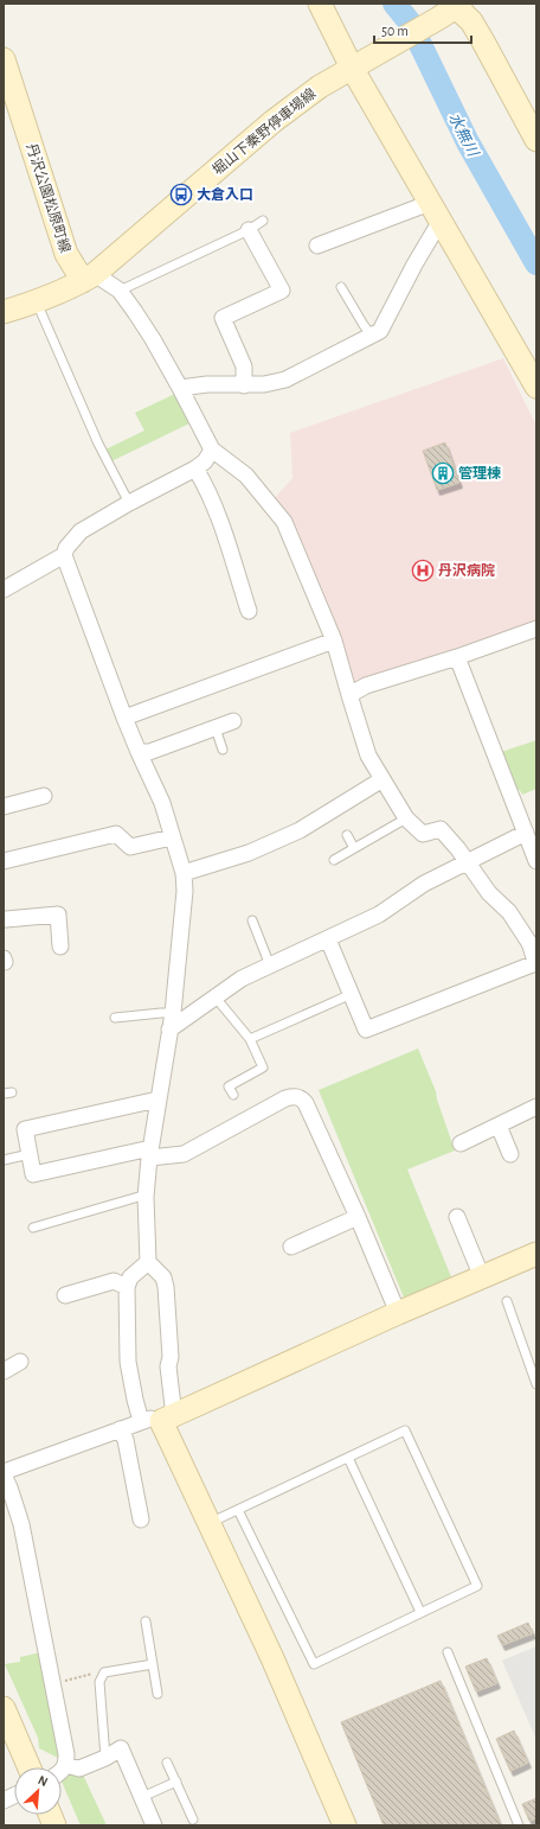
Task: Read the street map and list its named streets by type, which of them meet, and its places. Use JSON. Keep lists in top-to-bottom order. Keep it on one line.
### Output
{"streets":{"street":["堀山下秦野停車場線","丹沢公園松原町線"]},"crossings":[["堀山下秦野停車場線","丹沢公園松原町線"]],"water":["水無川"],"places":{"bus stop":["大倉入口"],"building":["管理棟"],"hospital":["丹沢病院"]},"scale_bar":"50 m","north":"top right"}
